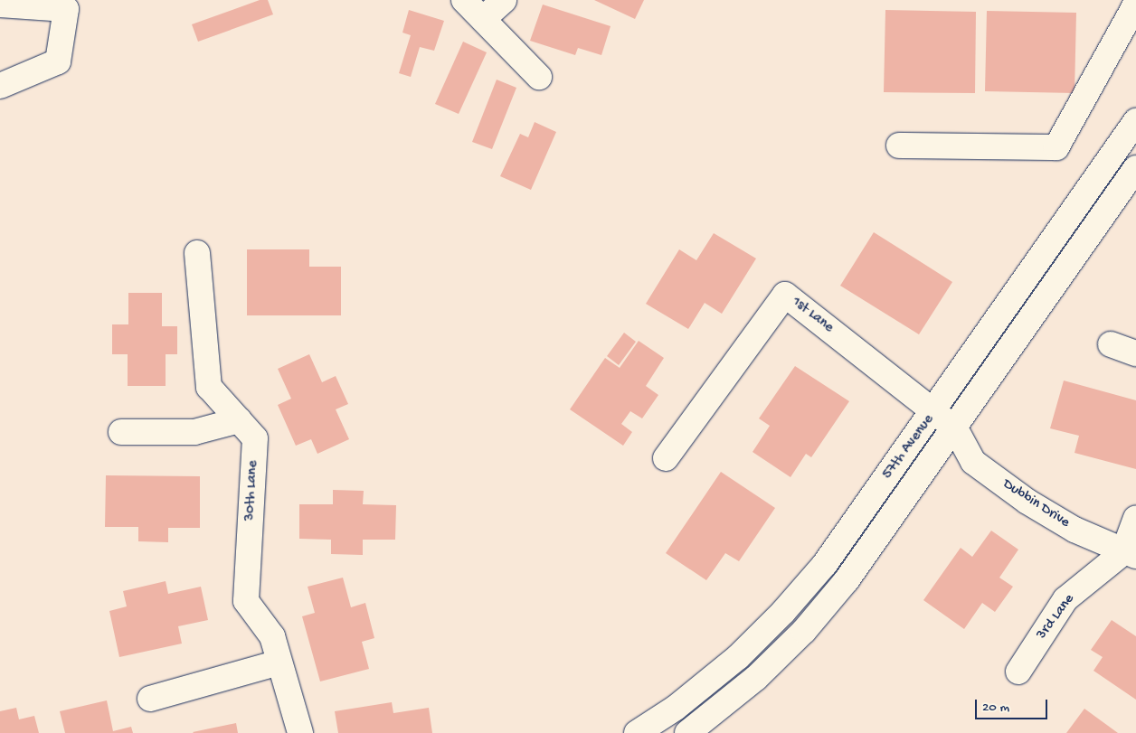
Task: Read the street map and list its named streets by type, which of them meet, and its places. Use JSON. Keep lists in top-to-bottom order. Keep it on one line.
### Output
{"streets":{"street":["1st Lane","57th Avenue","30th Lane","Dubbin Drive","3rd Lane"]},"crossings":[["1st Lane","57th Avenue"],["1st Lane","Dubbin Drive"],["57th Avenue","Dubbin Drive"],["Dubbin Drive","3rd Lane"]],"scale_bar":"20 m"}
